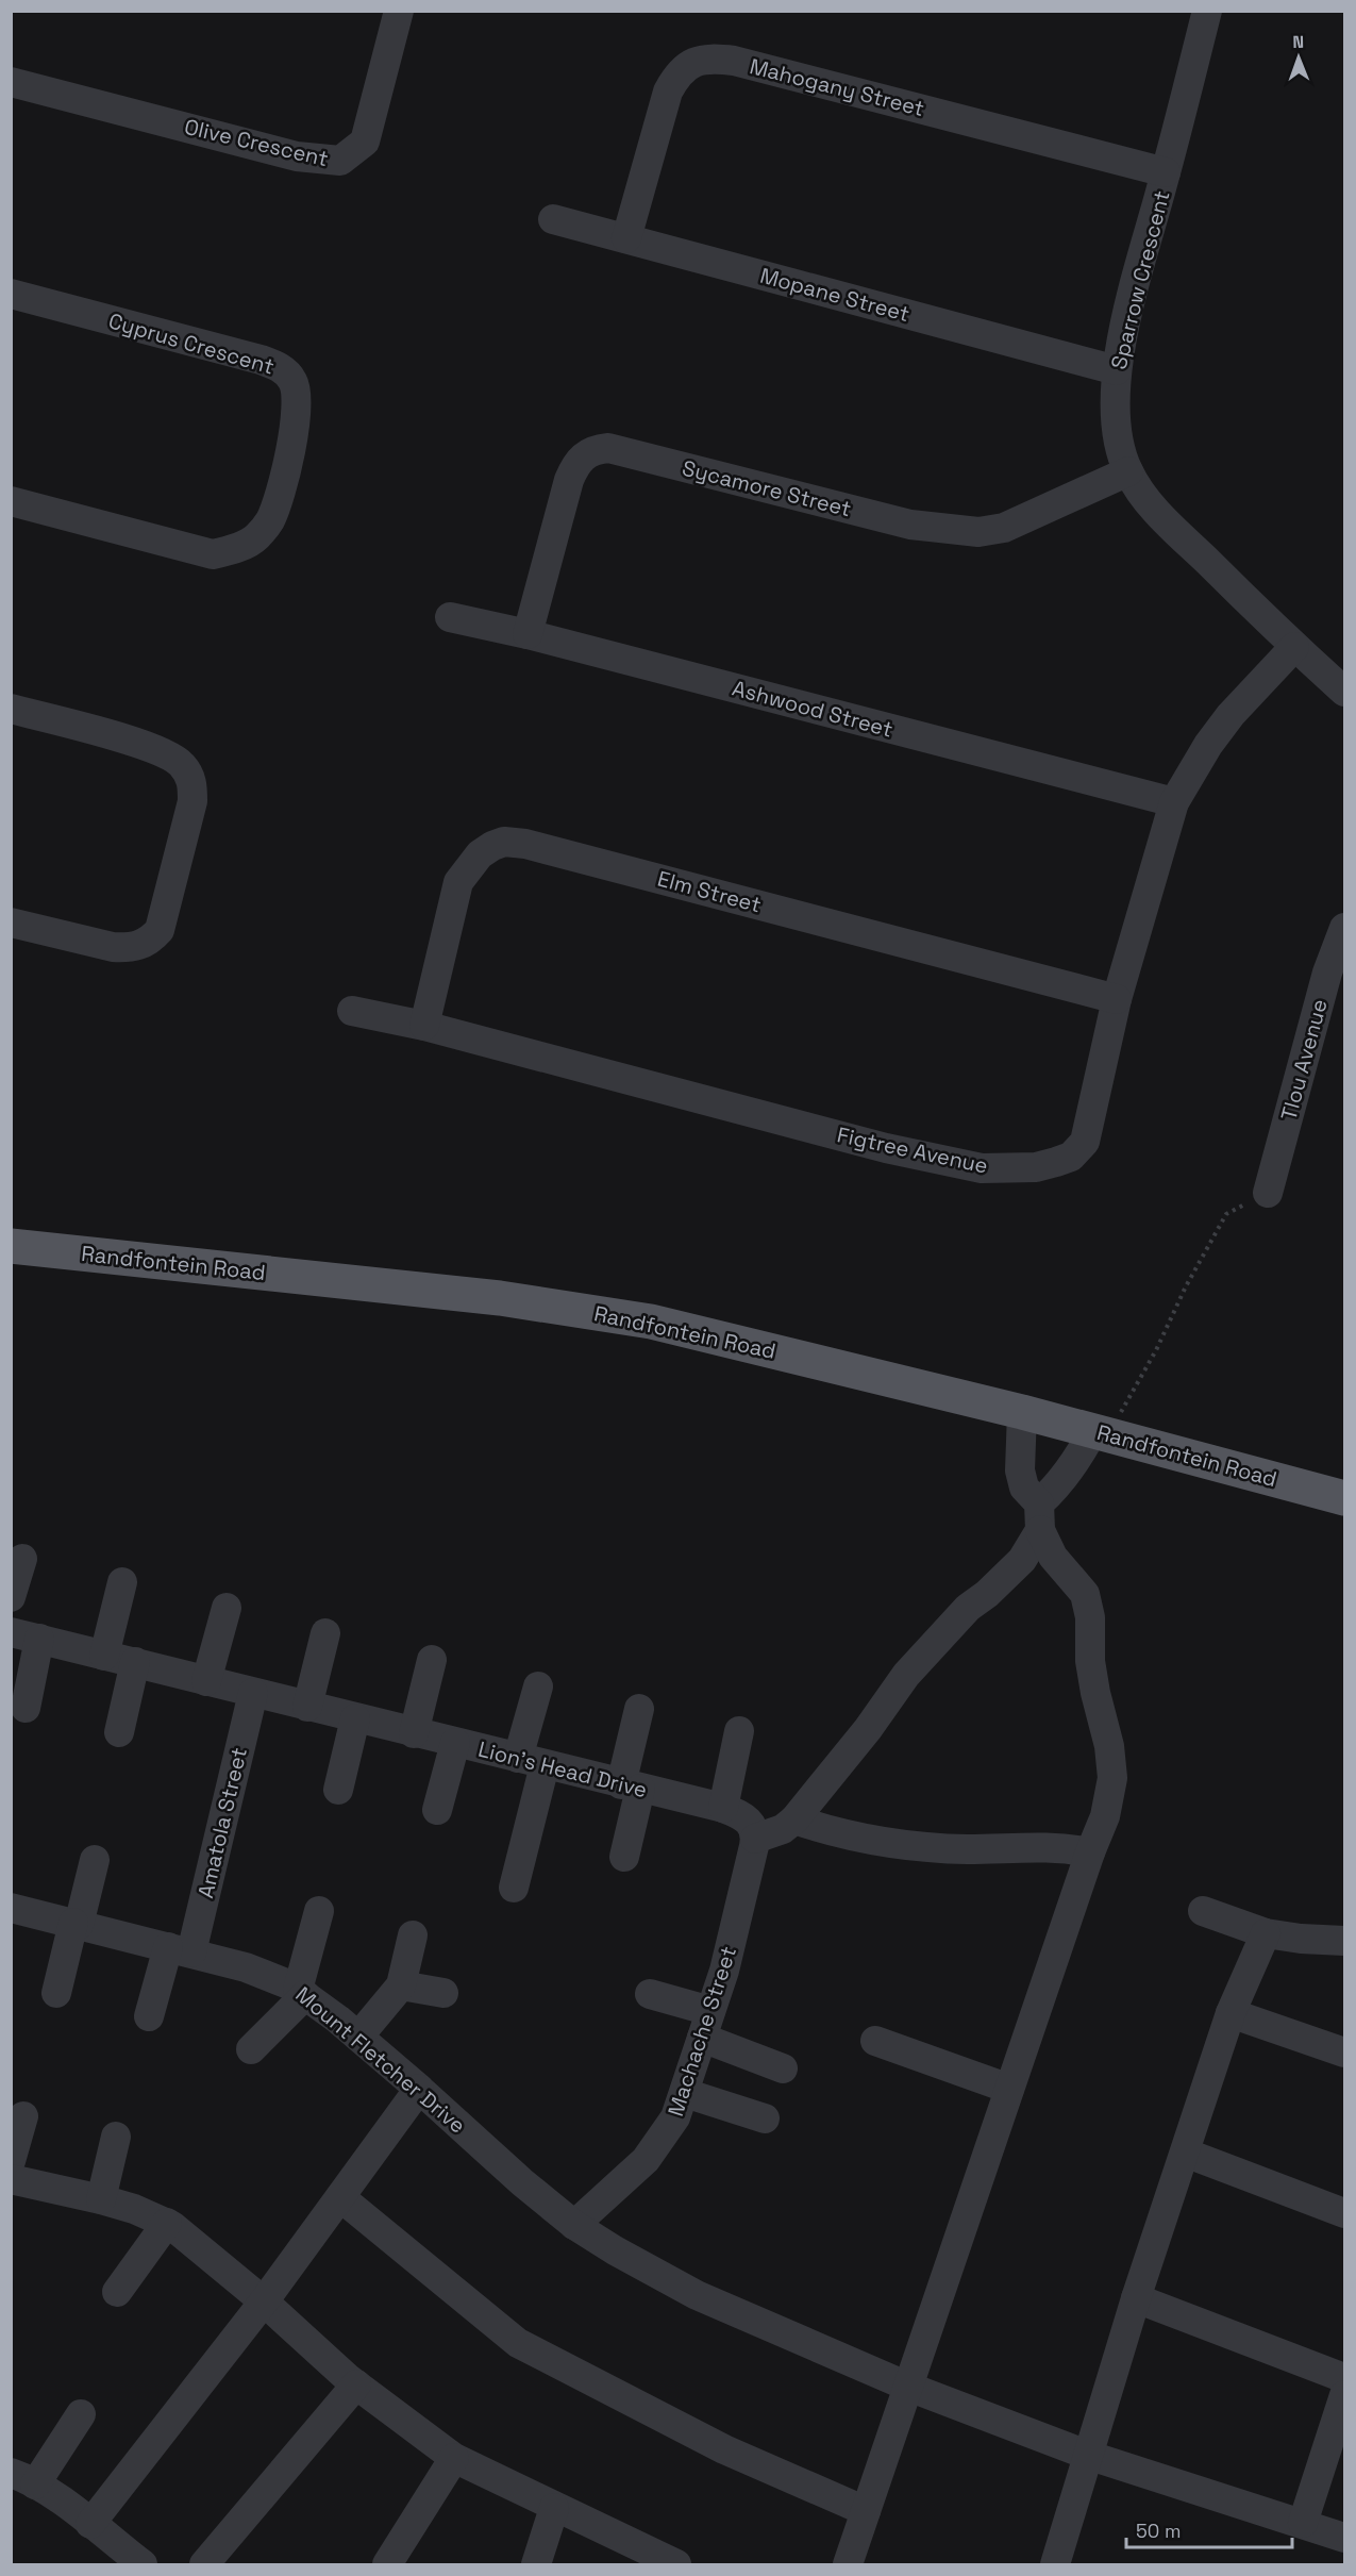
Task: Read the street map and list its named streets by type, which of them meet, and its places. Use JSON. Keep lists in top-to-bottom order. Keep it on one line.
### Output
{"streets":{"main road":["Randfontein Road"],"street":["Mahogany Street","Olive Crescent","Sparrow Crescent","Mopane Street","Cyprus Crescent","Sycamore Street","Ashwood Street","Elm Street","Tlou Avenue","Figtree Avenue","Lion's Head Drive","Amatola Street","Machache Street","Mount Fletcher Drive"]},"crossings":[["Mahogany Street","Sparrow Crescent"],["Mahogany Street","Mopane Street"],["Sparrow Crescent","Mopane Street"],["Sparrow Crescent","Sycamore Street"],["Sparrow Crescent","Figtree Avenue"],["Sycamore Street","Ashwood Street"],["Ashwood Street","Figtree Avenue"],["Elm Street","Figtree Avenue"],["Lion's Head Drive","Amatola Street"],["Lion's Head Drive","Machache Street"],["Amatola Street","Mount Fletcher Drive"],["Machache Street","Mount Fletcher Drive"]],"scale_bar":"50 m","north":"top"}
